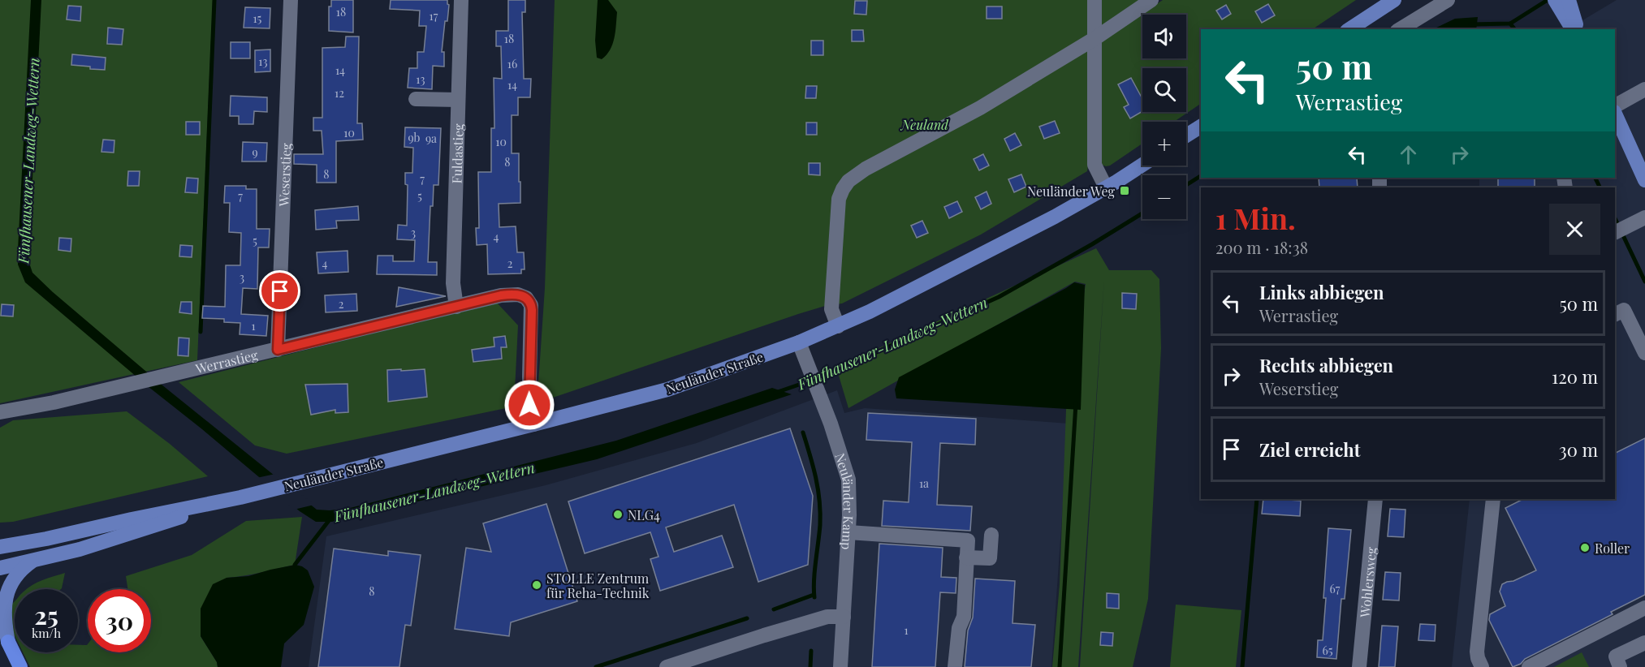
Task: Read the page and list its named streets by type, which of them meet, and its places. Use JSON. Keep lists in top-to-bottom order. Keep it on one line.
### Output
{"streets":{"main road":["Neuländer Straße"],"street":["Fuldastieg","Weserstieg","Werrastieg","Neuländer Kamp","Wohlersweg"]},"crossings":[["Fuldastieg","Werrastieg"],["Weserstieg","Werrastieg"],["Werrastieg","Neuländer Straße"],["Neuländer Straße","Neuländer Kamp"]],"water":["Fünfhausener-Landweg-Wettern"],"parks":["Neuland"],"places":{"transit":["Neuländer Weg"],"other":["NLG4","Roller","STOLLE Zentrum für Reha-Technik"]},"house_numbers":["18","17","15","18","13","16","14","13","14","12","10","9b","9a","10","9","8","8","7","7","5","3","4","5","4","2","3","2","1","1a","67","8","1","65"],"page":{"map_buttons":["+","−"],"turn":["50 m","Werrastieg"],"heading":["1 Min.","200 m · 18:38"],"list":[{"name":"Links abbiegen","note":"Werrastieg","value":"50 m"},{"name":"Rechts abbiegen","note":"Weserstieg","value":"120 m"},{"name":"Ziel erreicht","value":"30 m"}],"speed":"25 km/h","limit":"30"}}
